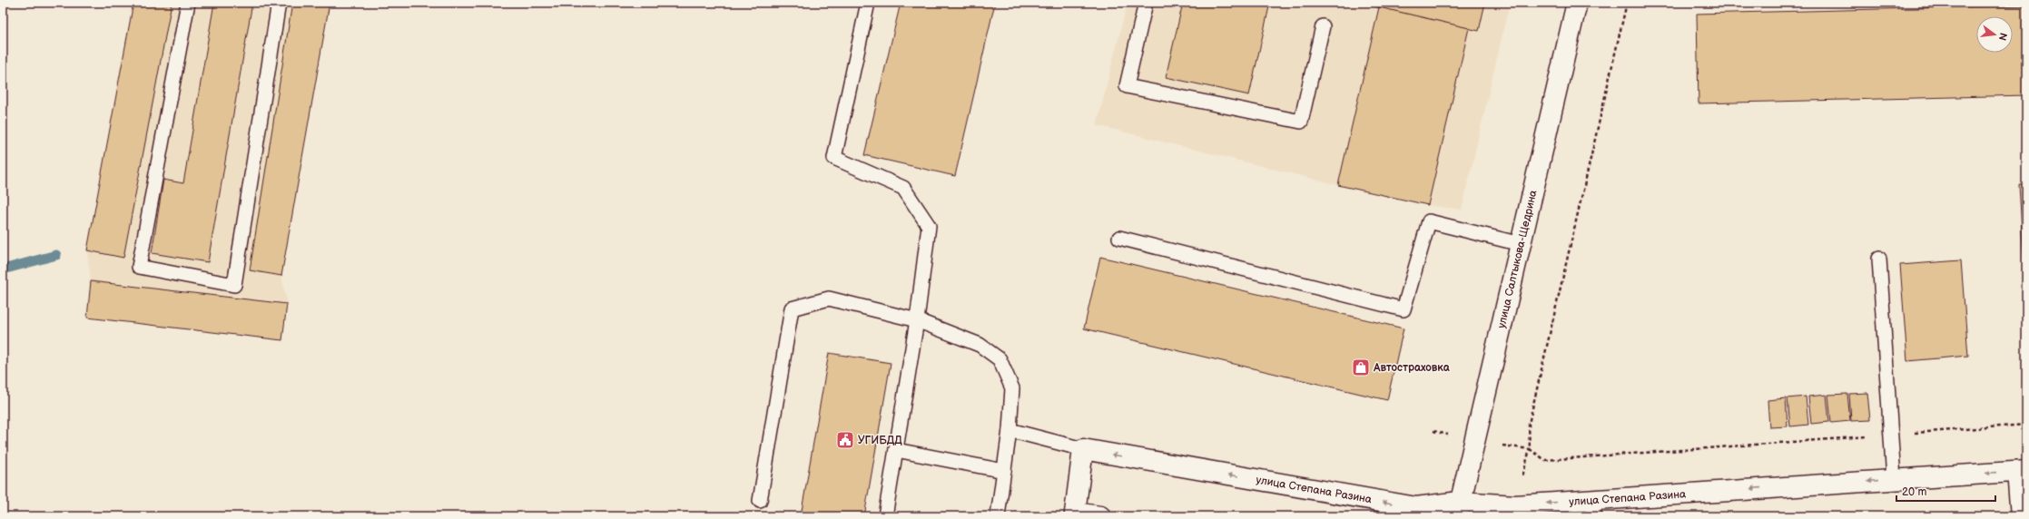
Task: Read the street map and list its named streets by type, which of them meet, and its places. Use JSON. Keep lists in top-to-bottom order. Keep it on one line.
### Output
{"streets":{"main road":["улица Салтыкова-Щедрина","улица Степана Разина"]},"crossings":[["улица Салтыкова-Щедрина","улица Степана Разина"]],"one_way":["улица Степана Разина"],"places":{"shop":["Автостраховка"],"public building":["УГИБДД"]},"scale_bar":"20 m","north":"right"}
